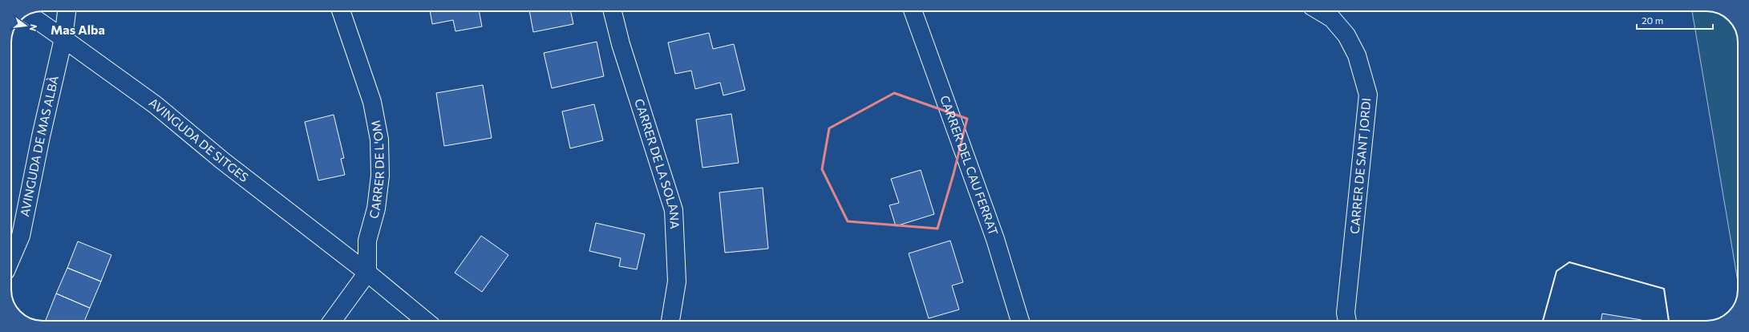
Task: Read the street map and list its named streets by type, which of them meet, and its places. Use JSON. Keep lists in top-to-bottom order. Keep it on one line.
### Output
{"streets":{"street":["AVINGUDA DE SITGES","AVINGUDA DE MAS ALBÀ","CARRER DE LA SOLANA","CARRER DEL CAU FERRAT","CARRER DE SANT JORDI","CARRER DE L'OM"]},"crossings":[["AVINGUDA DE SITGES","AVINGUDA DE MAS ALBÀ"],["AVINGUDA DE SITGES","CARRER DE L'OM"]],"districts":["Mas Alba"],"scale_bar":"20 m","north":"right"}
